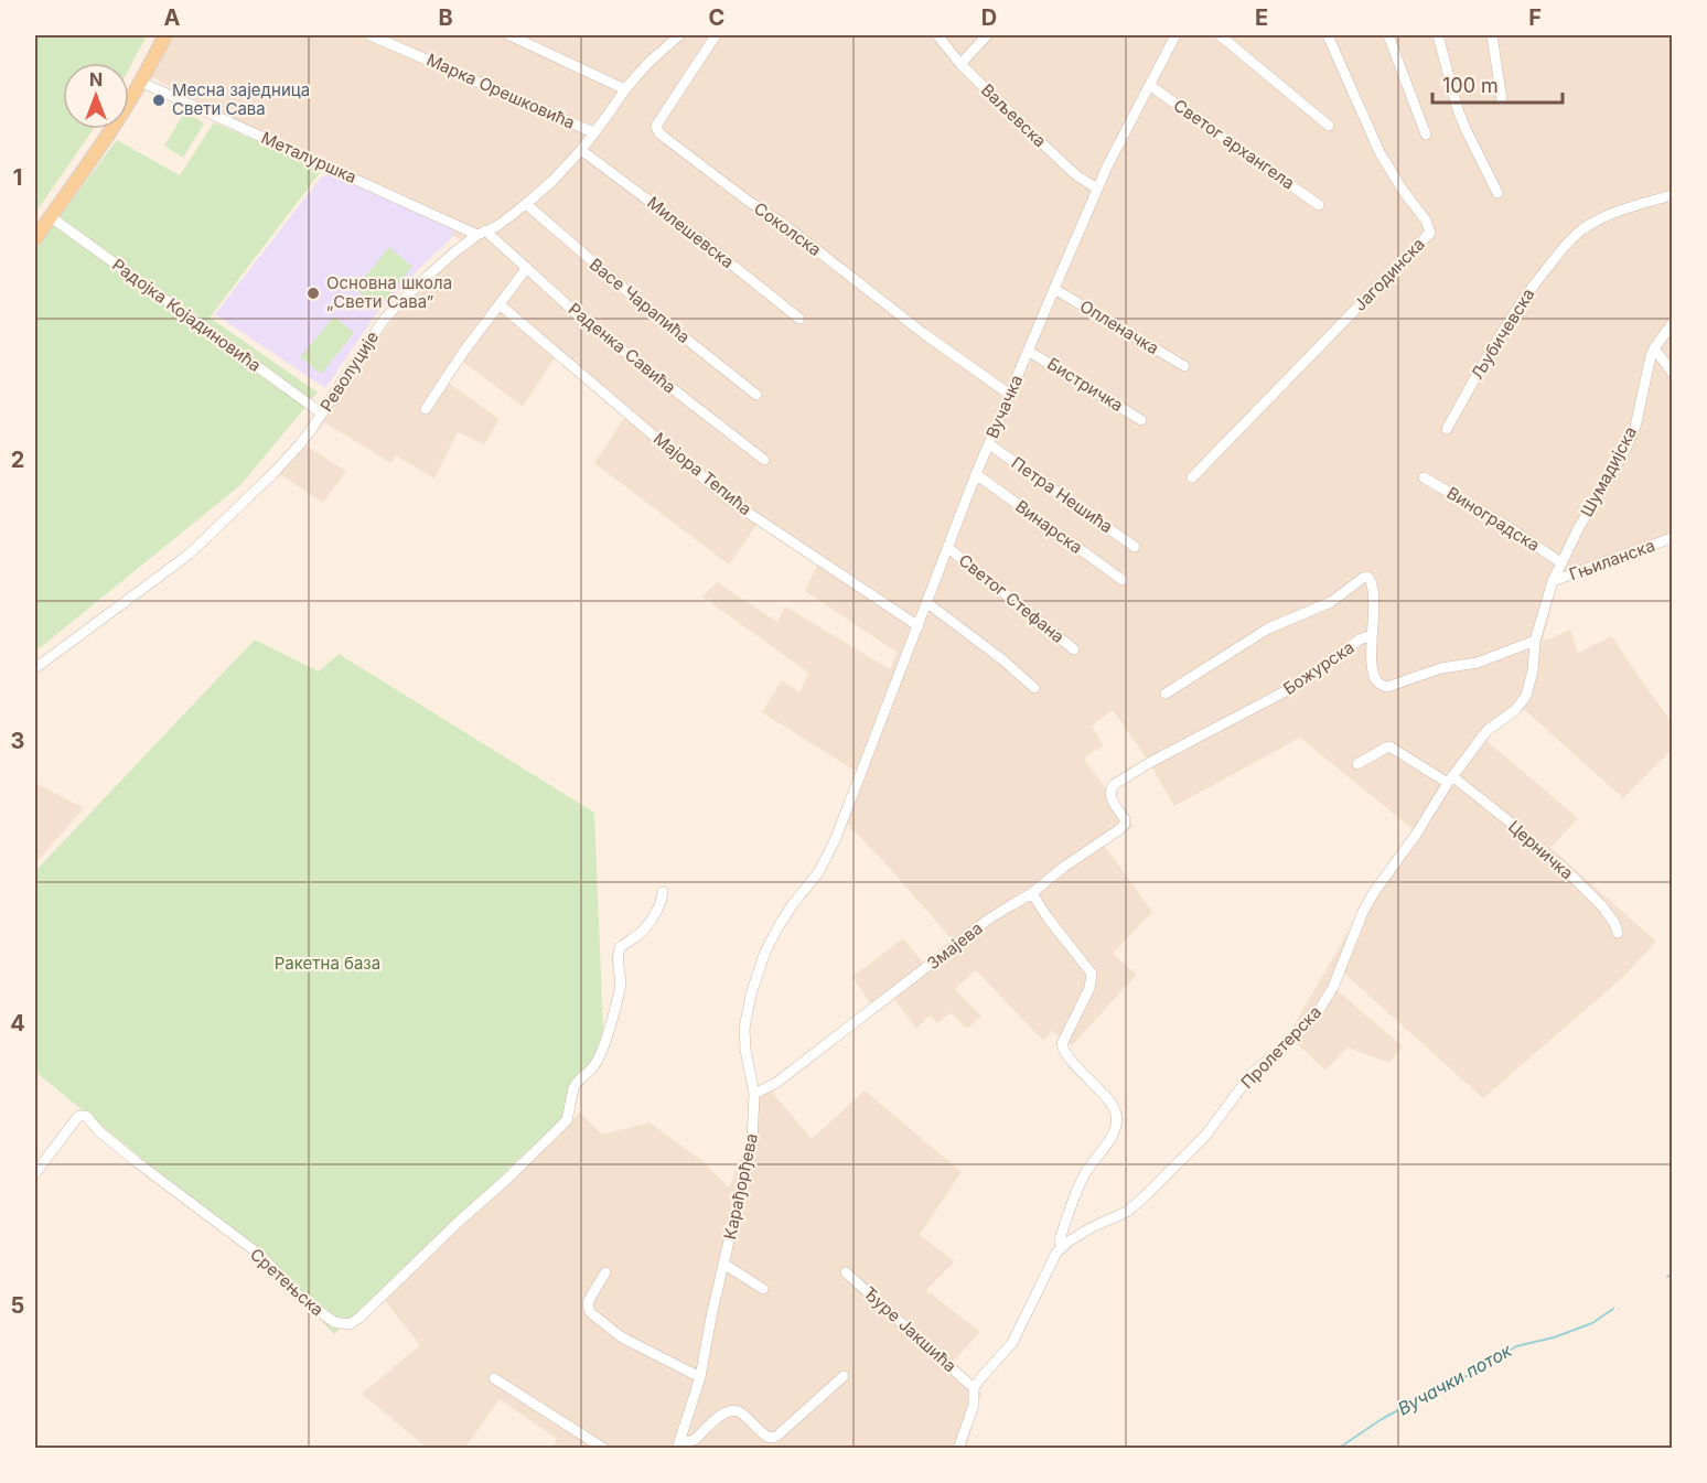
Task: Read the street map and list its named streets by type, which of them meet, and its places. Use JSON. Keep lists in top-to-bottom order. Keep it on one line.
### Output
{"streets":{"street":["Марка Орешковића","Ваљевска","Светог архангела","Металуршка","Соколска","Милешевска","Јагодинска","Васе Чарапића","Радојка Којадиновића","Опленачка","Љубичевска","Раденка Савића","Револуције","Бистричка","Вучачка","Шумадијска","Мајора Тепића","Петра Нешића","Виноградска","Винарска","Гњиланска","Светог Стефана","Божурска","Церничка","Змајева","Пролетерска","Карађорђева","Сретењска","Ђуре Јакшића"]},"crossings":[["Марка Орешковића","Револуције"],["Ваљевска","Вучачка"],["Светог архангела","Вучачка"],["Металуршка","Раденка Савића"],["Металуршка","Револуције"],["Соколска","Вучачка"],["Милешевска","Револуције"],["Васе Чарапића","Револуције"],["Радојка Којадиновића","Револуције"],["Опленачка","Вучачка"],["Раденка Савића","Револуције"],["Бистричка","Вучачка"],["Вучачка","Мајора Тепића"],["Вучачка","Петра Нешића"],["Вучачка","Винарска"],["Вучачка","Светог Стефана"],["Вучачка","Карађорђева"],["Шумадијска","Виноградска"],["Шумадијска","Гњиланска"],["Шумадијска","Пролетерска"],["Гњиланска","Пролетерска"],["Божурска","Змајева"],["Церничка","Пролетерска"],["Змајева","Карађорђева"],["Пролетерска","Ђуре Јакшића"]],"water":["Вучачки поток"],"parks":["Ракетна база"],"places":["Месна заједница Свети Сава","Основна школа „Свети Сава”"],"scale_bar":"100 m","north":"top","grid":{"columns":["A","B","C","D","E","F"],"rows":["1","2","3","4","5"]}}
